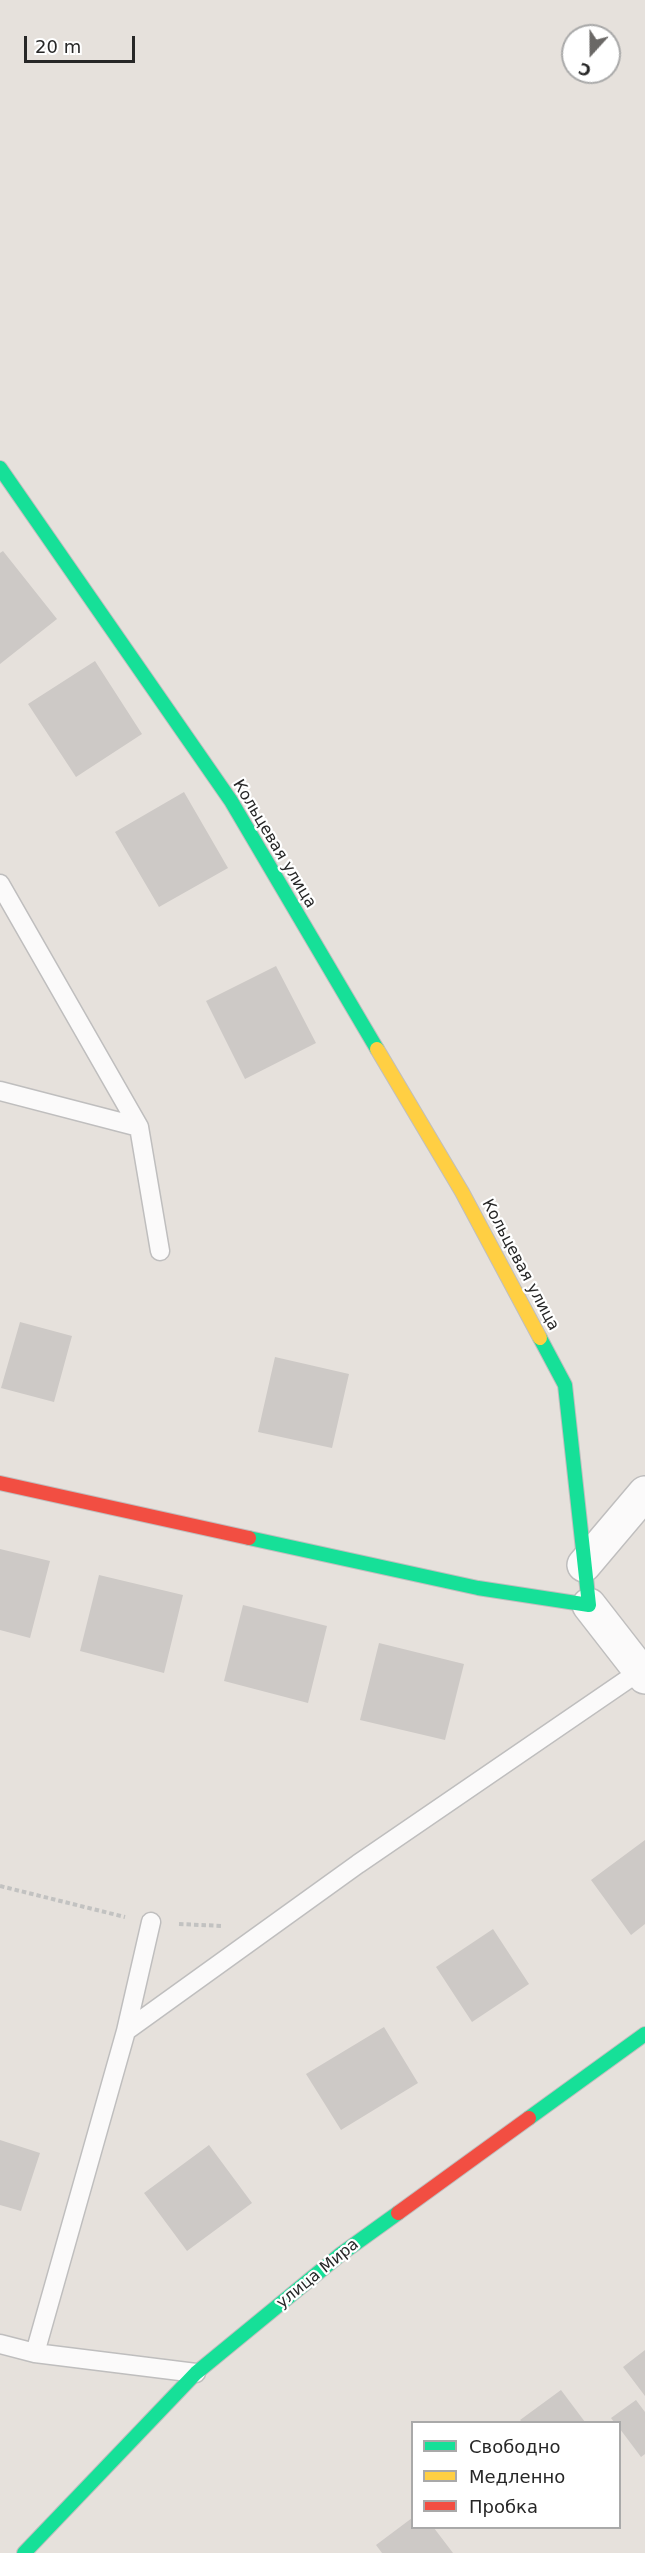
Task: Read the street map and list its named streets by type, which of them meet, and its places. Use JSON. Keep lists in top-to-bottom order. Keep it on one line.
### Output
{"streets":{"street":["Кольцевая улица","улица Мира"]},"legend":["Свободно","Медленно","Пробка"],"scale_bar":"20 m","north":"bottom"}
